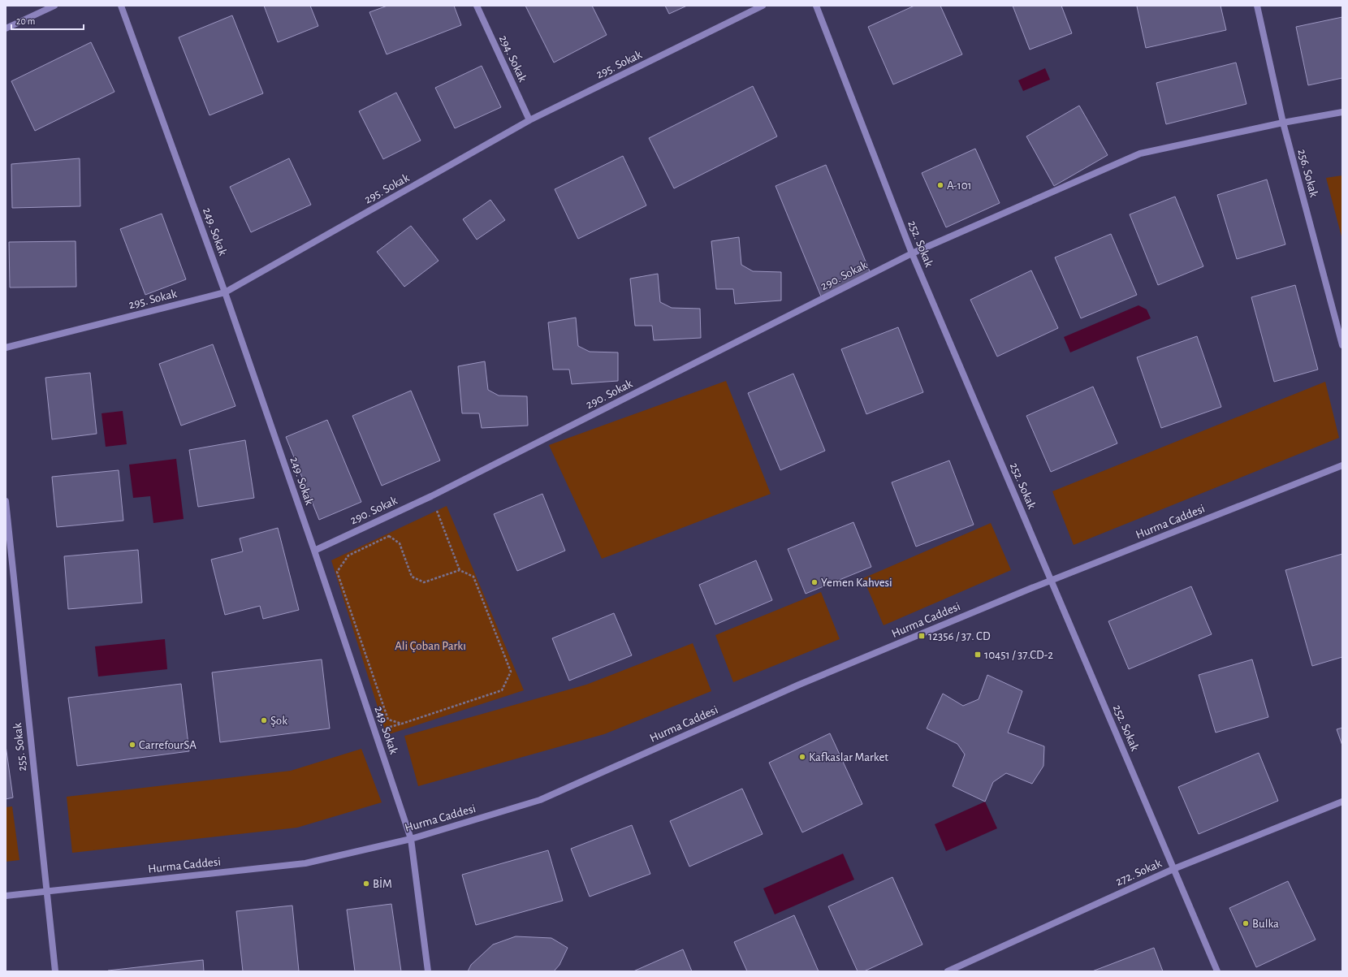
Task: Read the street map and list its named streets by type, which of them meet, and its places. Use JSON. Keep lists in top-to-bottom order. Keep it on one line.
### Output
{"streets":{"street":["294. Sokak","295. Sokak","256. Sokak","249. Sokak","252. Sokak","290. Sokak","Hurma Caddesi","255. Sokak","272. Sokak"]},"crossings":[["294. Sokak","295. Sokak"],["295. Sokak","249. Sokak"],["256. Sokak","290. Sokak"],["249. Sokak","290. Sokak"],["249. Sokak","Hurma Caddesi"],["252. Sokak","290. Sokak"],["252. Sokak","Hurma Caddesi"],["252. Sokak","272. Sokak"],["Hurma Caddesi","255. Sokak"]],"parks":["Ali Çoban Parkı"],"places":{"other":["A-101","Yemen Kahvesi","Şok","CarrefourSA","Kafkaslar Market","BİM","Bulka"],"transit":["12356 / 37. CD","10451 / 37.CD-2"]},"scale_bar":"20 m"}
